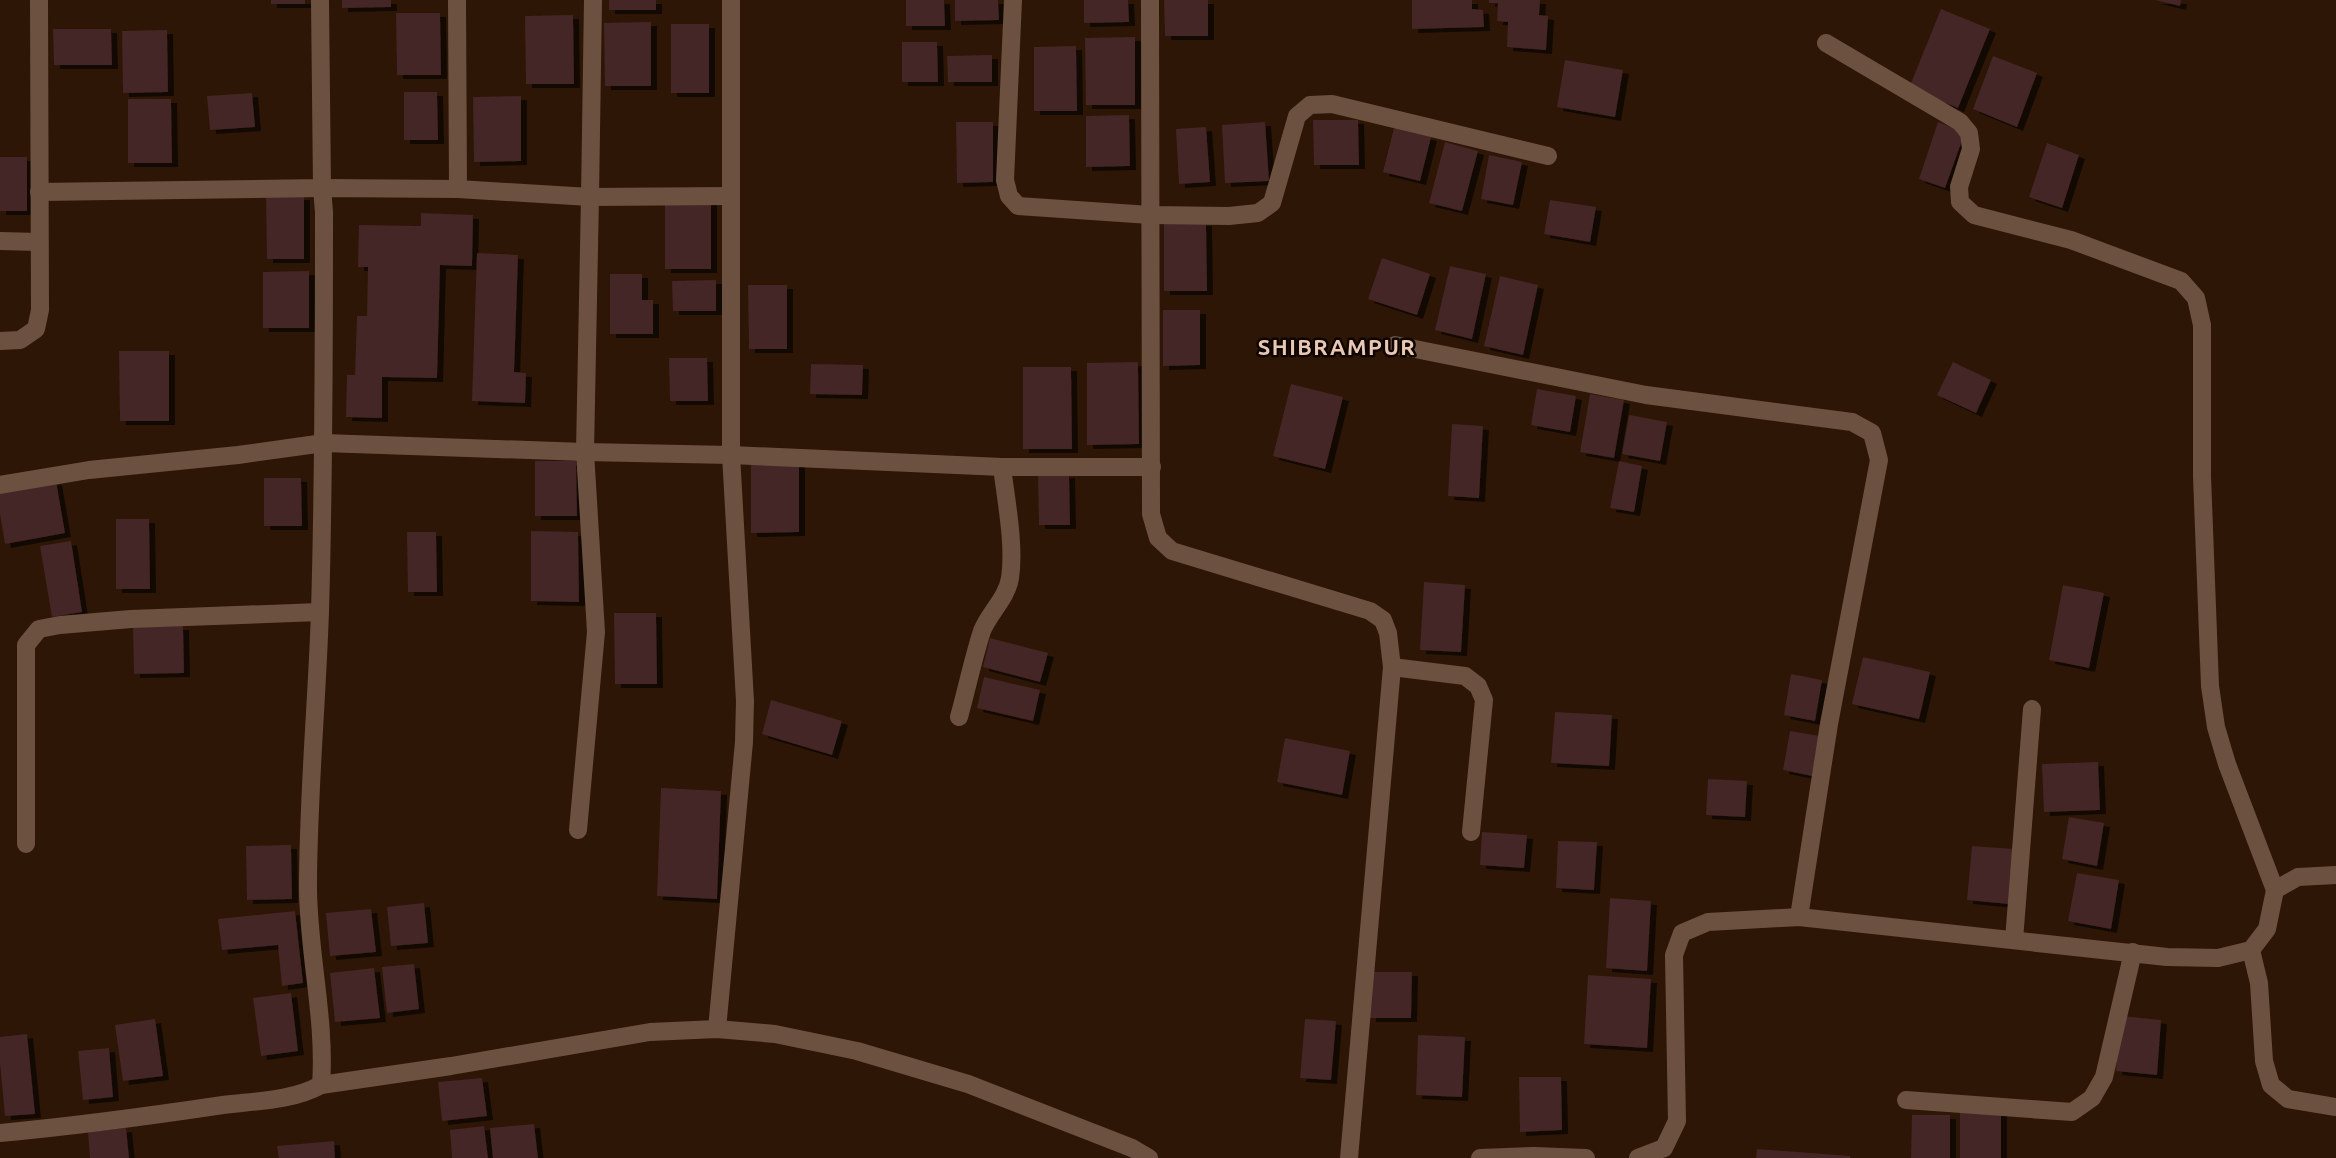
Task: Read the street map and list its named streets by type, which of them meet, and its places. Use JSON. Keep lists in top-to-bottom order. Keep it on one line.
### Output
{"districts":["SHIBRAMPUR"]}
